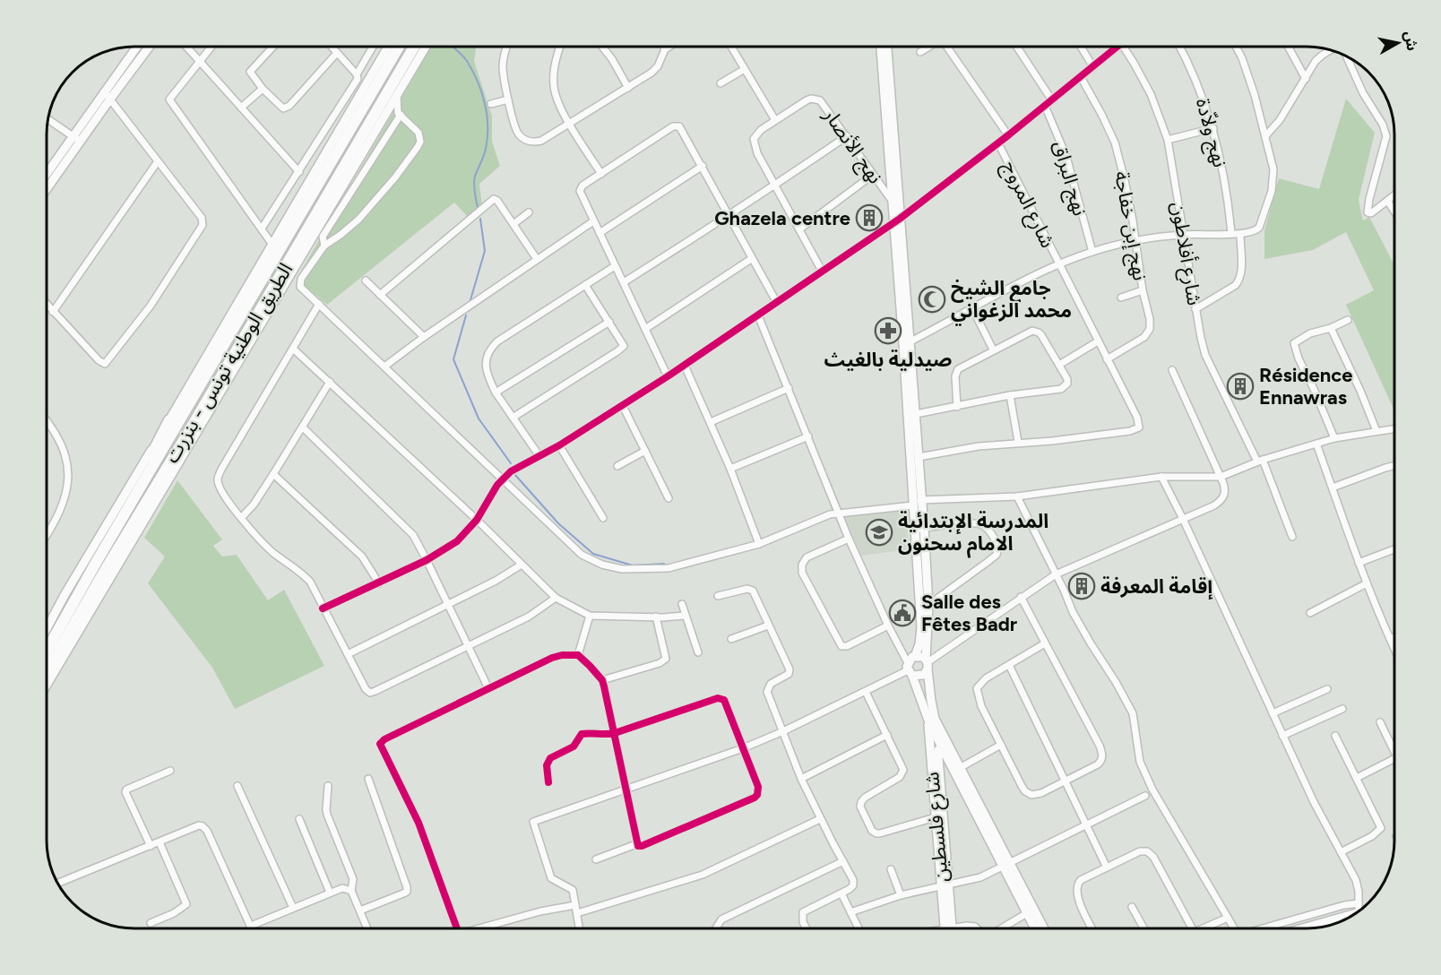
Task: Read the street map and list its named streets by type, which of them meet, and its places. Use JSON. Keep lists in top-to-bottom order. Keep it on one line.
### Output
{"streets":{"highway":["الطريق الوطنية تونس - بنزرت"],"street":["نهج ولاّدة","نهج الأنصار","نهج البراق","شارع المروج","نهج إبن خفاجة","شارع أفلاطون","شارع فلسطين"]},"crossings":[["شارع المروج","نهج إبن خفاجة"]],"places":{"building":["Ghazela centre","Résidence Ennawras","إقامة المعرفة"],"mosque":["جامع الشيخ محمد الزغواني"],"pharmacy":["صيدلية بالغيث"],"school or university":["المدرسة الإبتدائية الامام سحنون"],"public building":["Salle des Fêtes Badr"]},"north":"right"}
